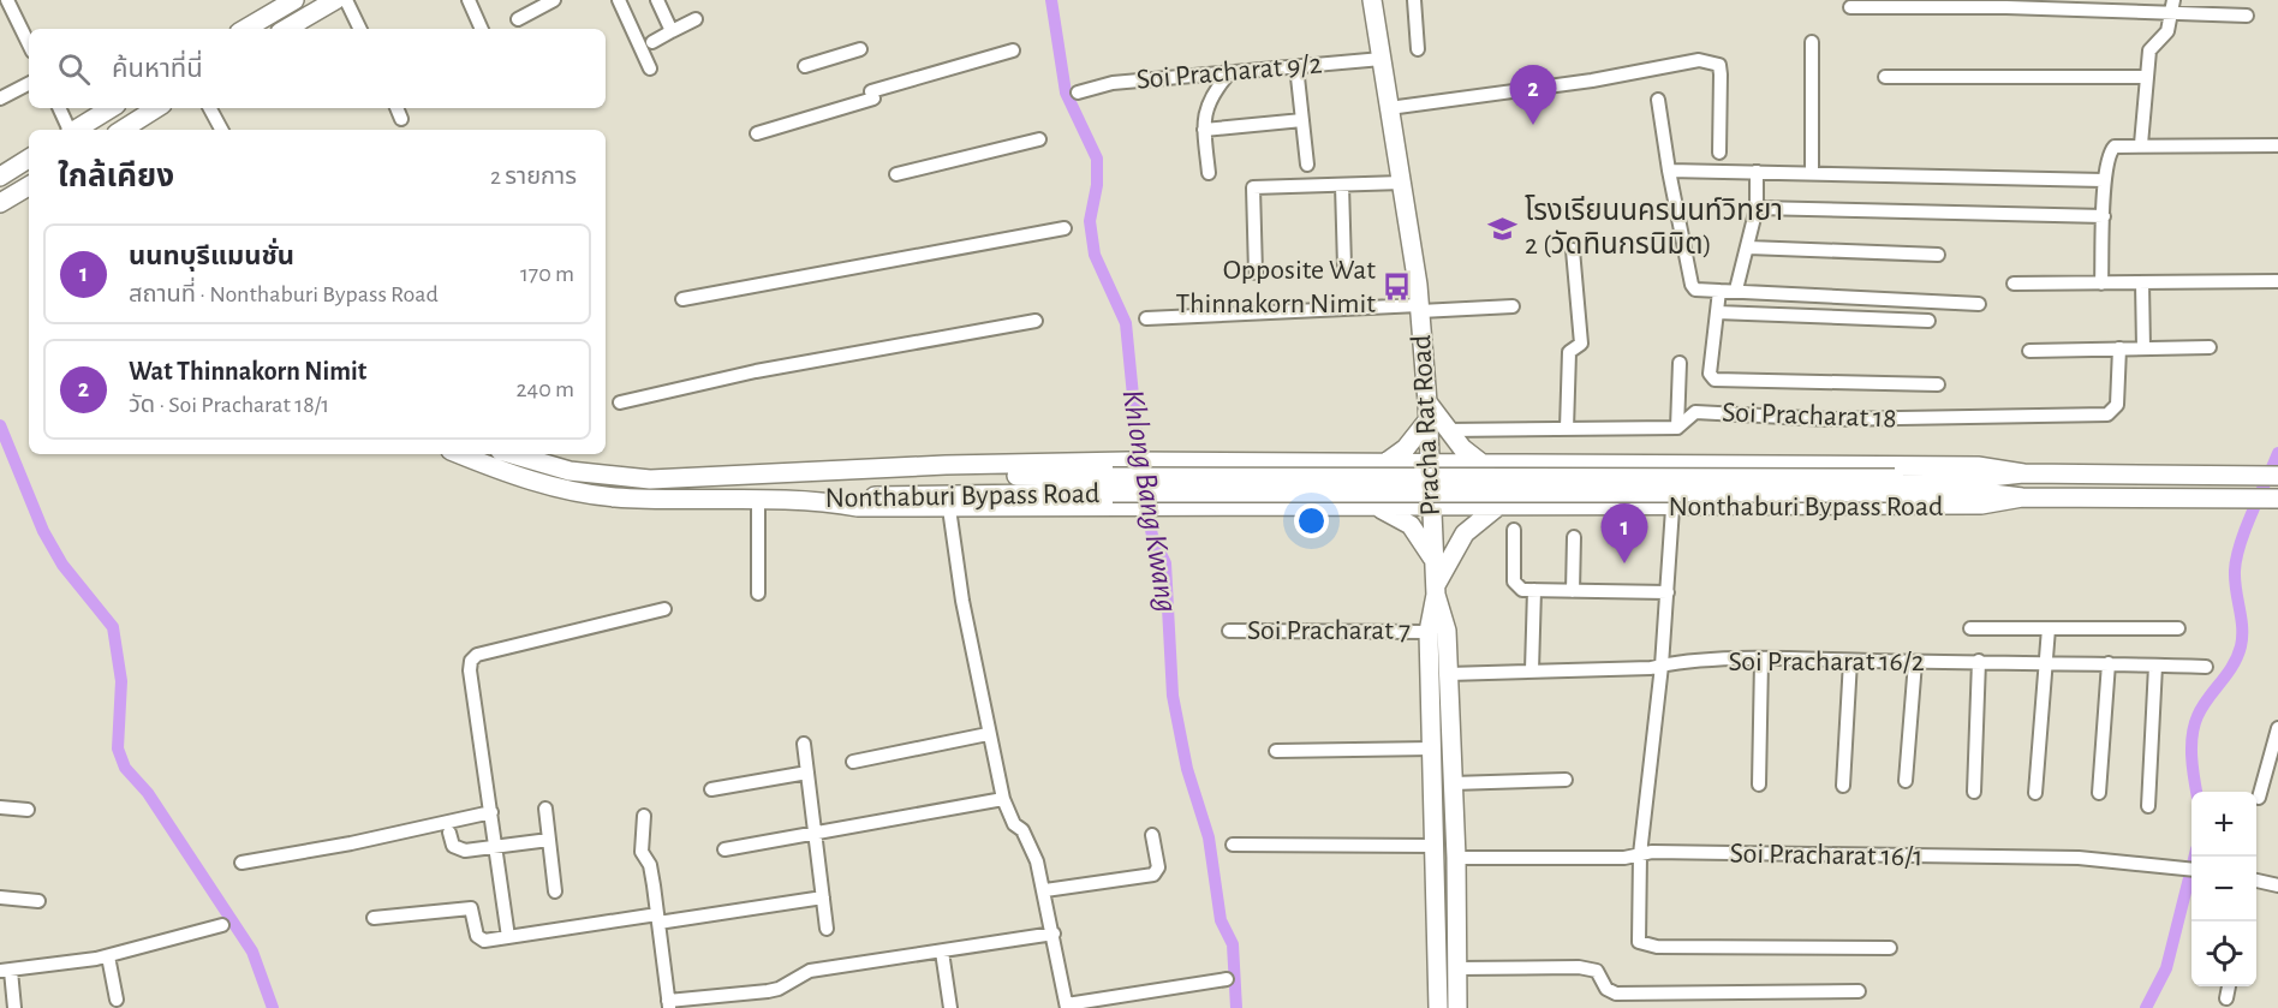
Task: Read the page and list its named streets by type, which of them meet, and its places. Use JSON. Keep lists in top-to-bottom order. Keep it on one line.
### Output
{"streets":{"main road":["Pracha Rat Road","Nonthaburi Bypass Road"],"street":["Soi Pracharat 9/2","Soi Pracharat 18","Soi Pracharat 7","Soi Pracharat 16/2","Soi Pracharat 16/1"]},"crossings":[["Soi Pracharat 9/2","Pracha Rat Road"],["Pracha Rat Road","Nonthaburi Bypass Road"],["Pracha Rat Road","Soi Pracharat 7"],["Pracha Rat Road","Soi Pracharat 16/2"],["Pracha Rat Road","Soi Pracharat 16/1"]],"water":["Khlong Bang Kwang"],"places":{"school or university":["โรงเรียนนครนนท์วิทยา 2 (วัดทินกรนิมิต)"],"bus stop":["Opposite Wat Thinnakorn Nimit"]},"page":{"search":"ค้นหาที่นี่","pins":["2","1"],"heading":["ใกล้เคียง","2 รายการ"],"list":[{"mark":"1","name":"นนทบุรีแมนชั่น","note":"สถานที่ · Nonthaburi Bypass Road","value":"170 m"},{"mark":"2","name":"Wat Thinnakorn Nimit","note":"วัด · Soi Pracharat 18/1","value":"240 m"}],"map_buttons":["+","−"]}}
